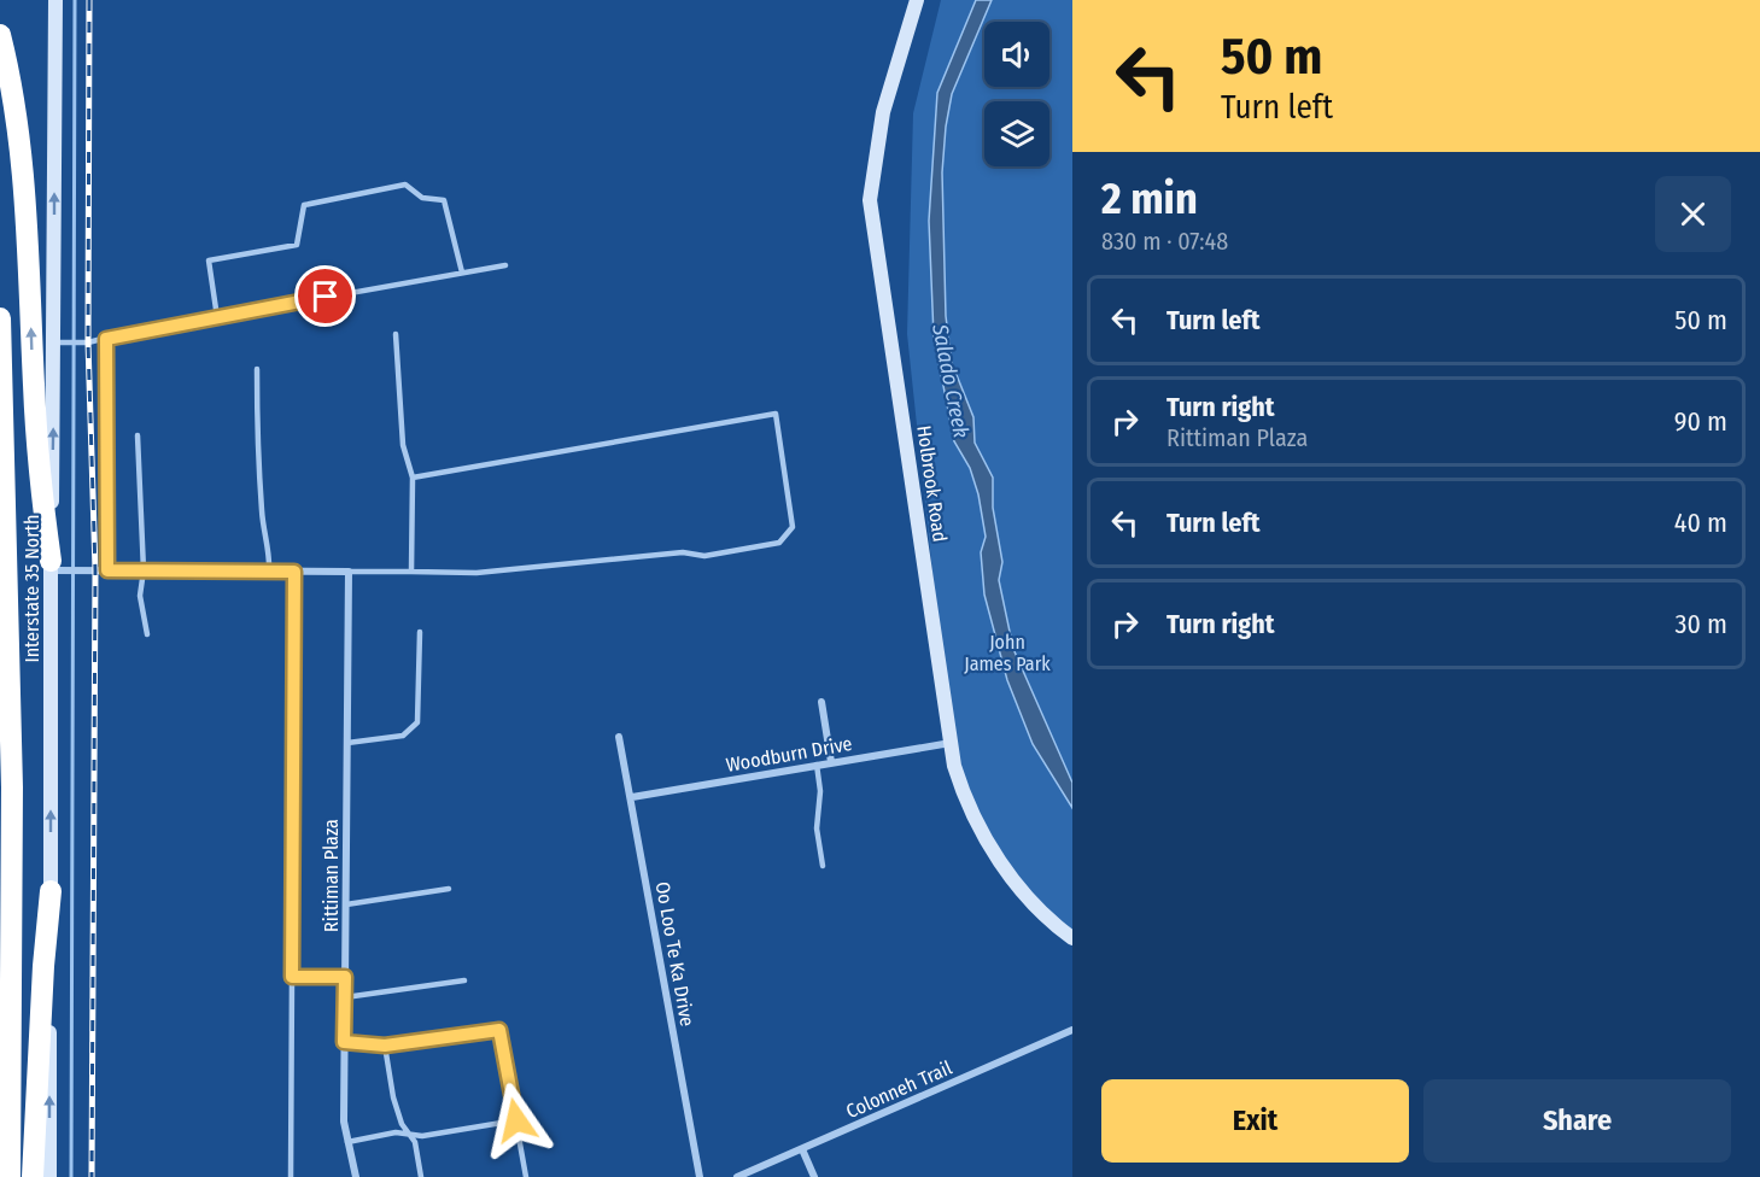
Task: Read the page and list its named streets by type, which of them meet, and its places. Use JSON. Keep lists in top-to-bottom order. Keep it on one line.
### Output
{"streets":{"main road":["Holbrook Road","Interstate 35 North"],"street":["Woodburn Drive","Rittiman Plaza","Oo Loo Te Ka Drive","Colonneh Trail"]},"crossings":[["Holbrook Road","Woodburn Drive"],["Woodburn Drive","Oo Loo Te Ka Drive"]],"one_way":["Interstate 35 North"],"water":["Salado Creek"],"parks":["John James Park"],"page":{"turn":["50 m","Turn left"],"heading":["2 min","830 m · 07:48"],"list":[{"name":"Turn left","value":"50 m"},{"name":"Turn right","note":"Rittiman Plaza","value":"90 m"},{"name":"Turn left","value":"40 m"},{"name":"Turn right","value":"30 m"}],"buttons":["Exit","Share"]}}
